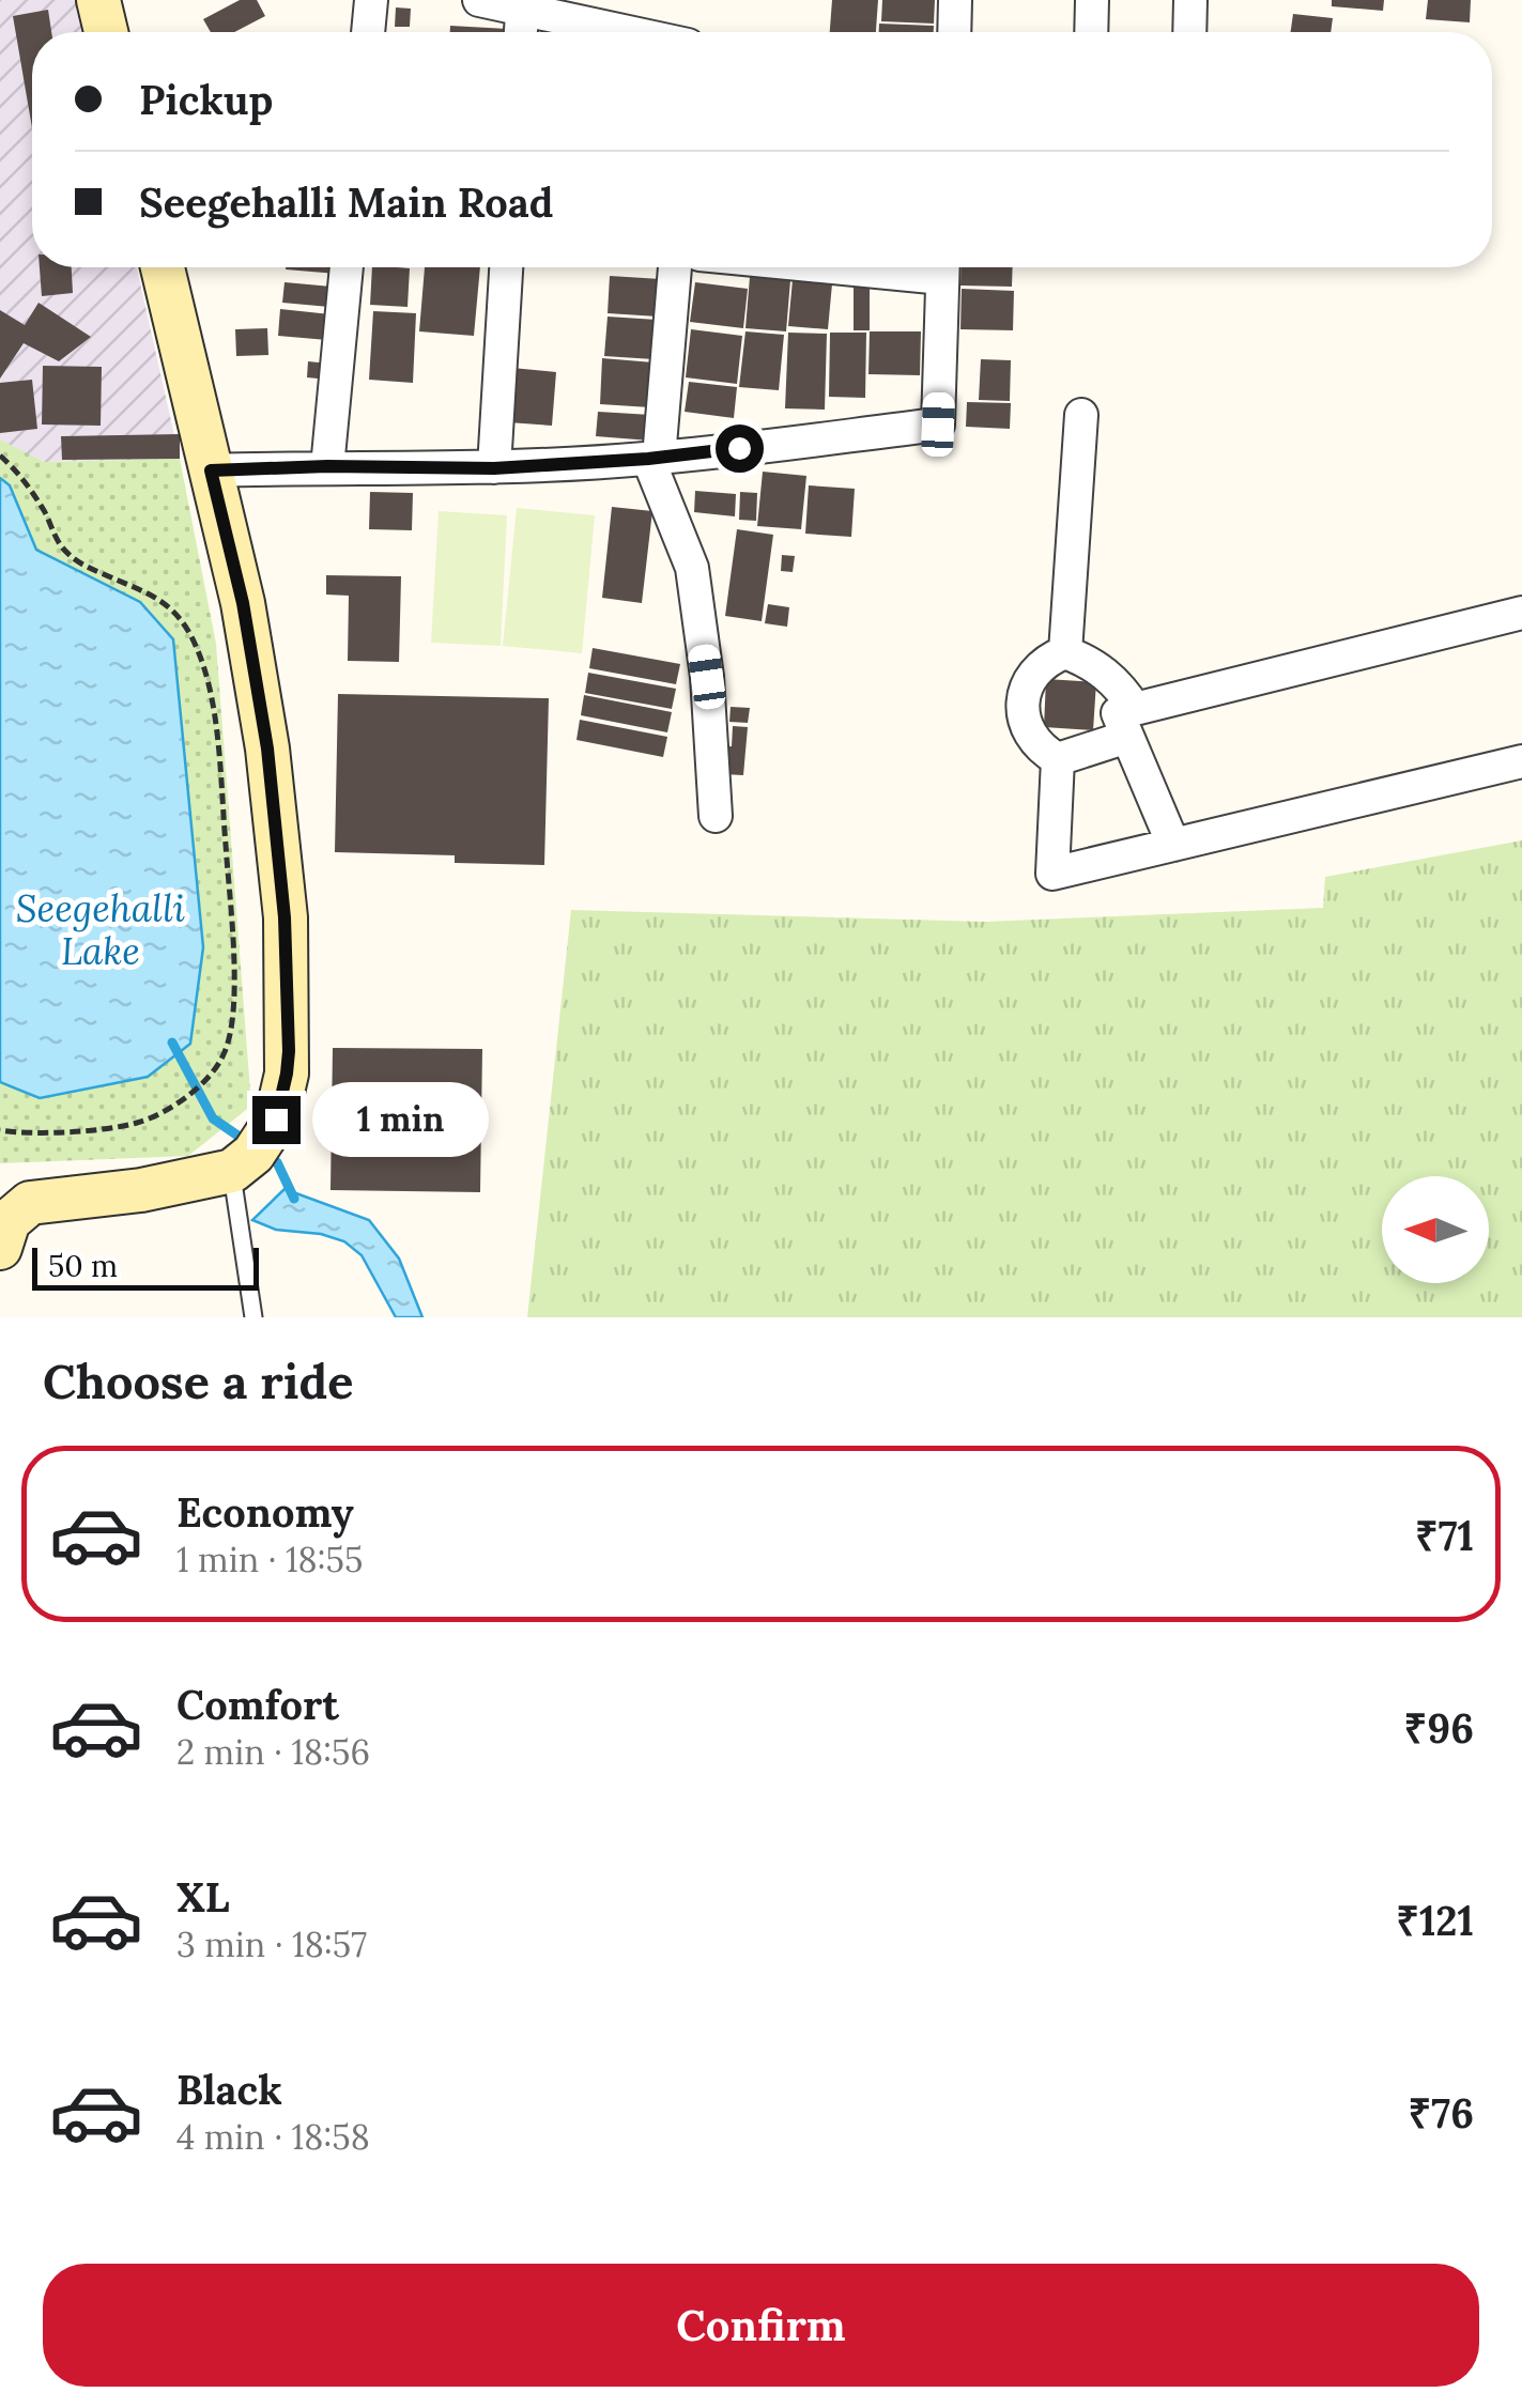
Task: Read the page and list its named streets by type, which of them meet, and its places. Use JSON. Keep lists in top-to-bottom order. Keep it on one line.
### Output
{"water":["Seegehalli Lake"],"scale_bar":"50 m","north":"left","page":{"banner":["Pickup","Seegehalli Main Road"],"bubble":"1 min","scale":"50 m","heading":"Choose a ride","list":[{"name":"Economy","note":"1 min · 18:55","value":"₹71"},{"name":"Comfort","note":"2 min · 18:56","value":"₹96"},{"name":"XL","note":"3 min · 18:57","value":"₹121"},{"name":"Black","note":"4 min · 18:58","value":"₹76"}],"buttons":"Confirm"}}
